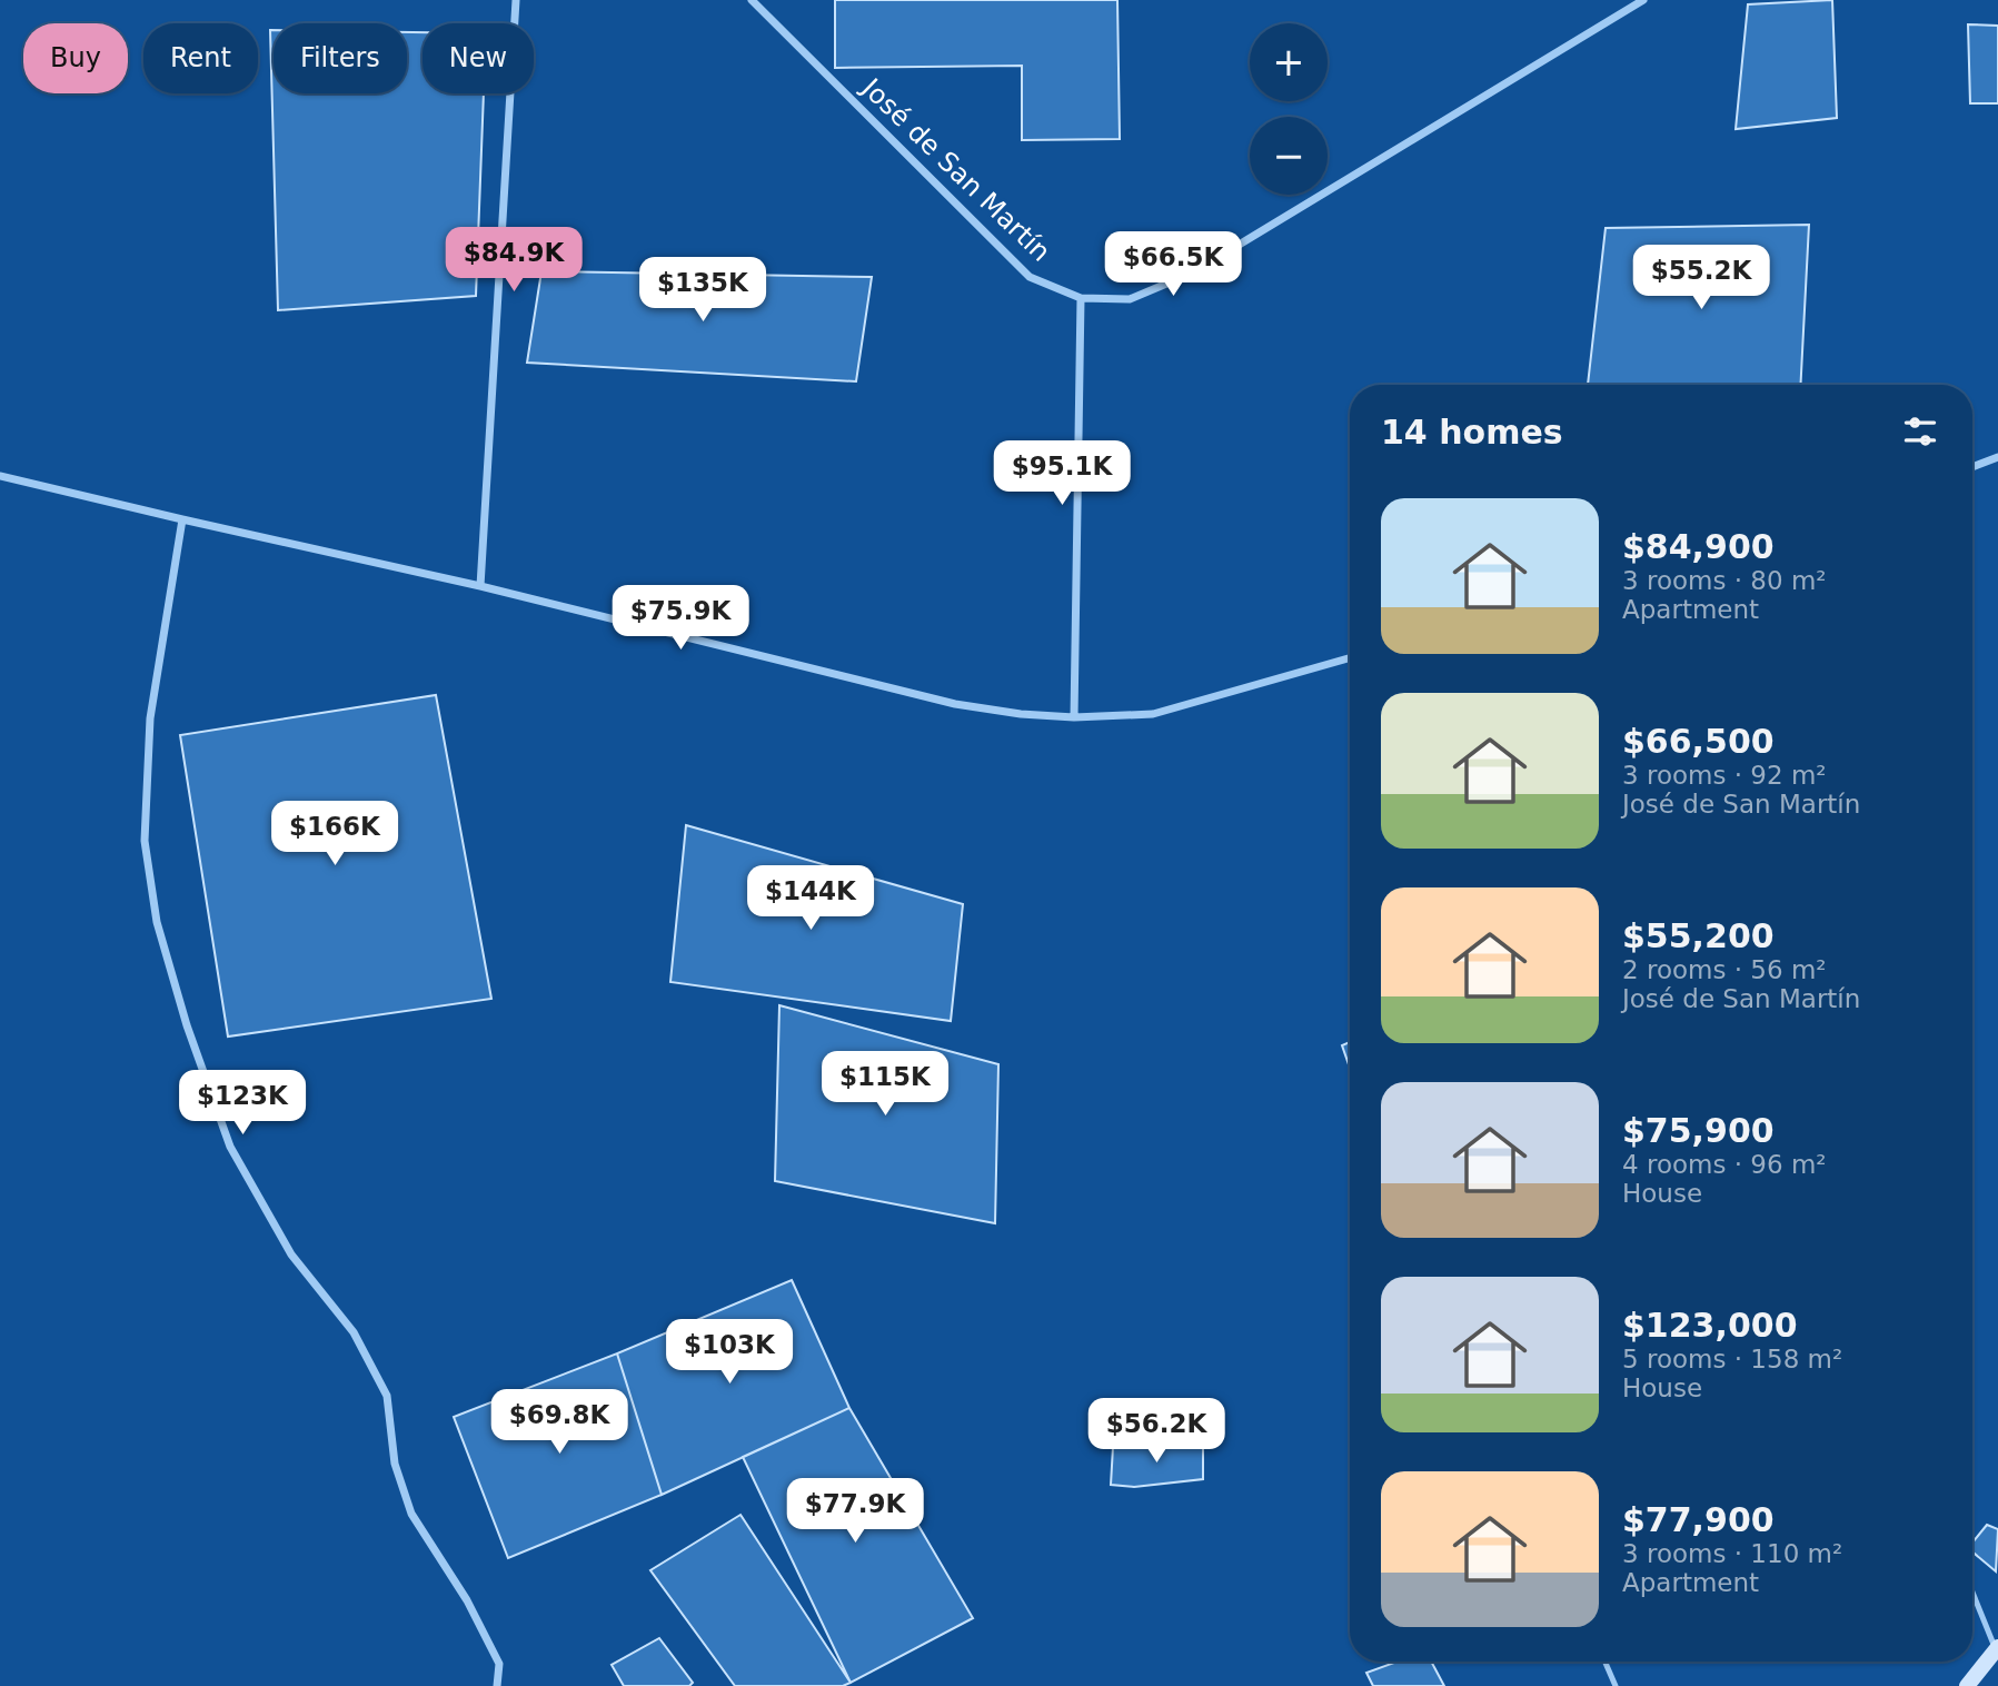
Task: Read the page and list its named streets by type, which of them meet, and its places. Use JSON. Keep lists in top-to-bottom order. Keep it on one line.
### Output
{"streets":{"street":["José de San Martín"]},"page":{"map_buttons":["+","−"],"chip":["Buy","Rent","Filters","New"],"price":["$84.9K","$66.5K","$55.2K","$135K","$95.1K","$75.9K","$166K","$144K","$115K","$123K","$103K","$69.8K","$56.2K","$77.9K"],"heading":"14 homes","list":[{"name":"$84,900","note":"3 rooms · 80 m² · Apartment"},{"name":"$66,500","note":"3 rooms · 92 m² · José de San Martín"},{"name":"$55,200","note":"2 rooms · 56 m² · José de San Martín"},{"name":"$75,900","note":"4 rooms · 96 m² · House"},{"name":"$123,000","note":"5 rooms · 158 m² · House"},{"name":"$77,900","note":"3 rooms · 110 m² · Apartment"}]}}
